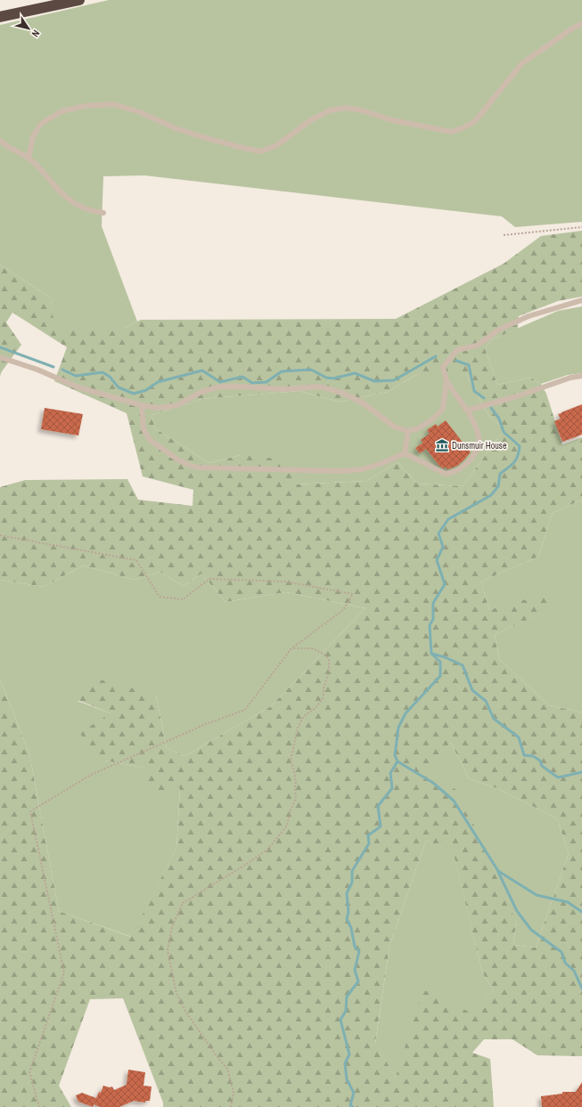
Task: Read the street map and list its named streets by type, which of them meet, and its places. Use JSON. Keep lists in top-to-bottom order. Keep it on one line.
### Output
{"places":{"museum":["Dunsmuir House"]},"north":"bottom right"}
